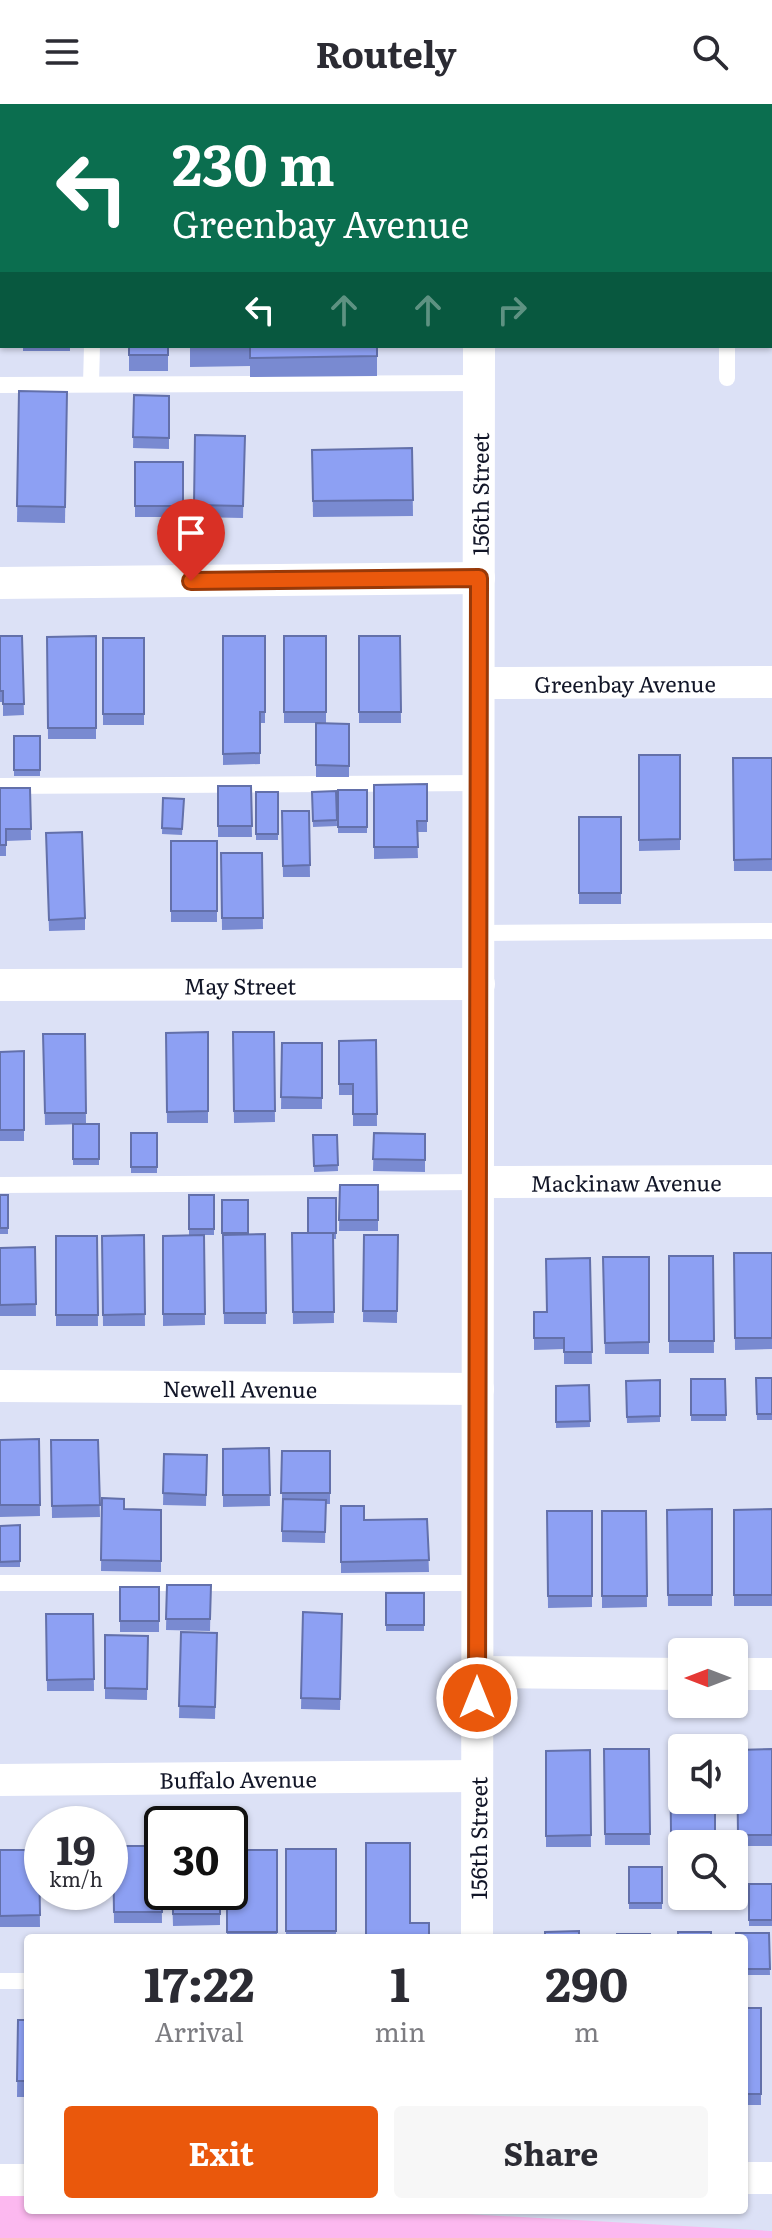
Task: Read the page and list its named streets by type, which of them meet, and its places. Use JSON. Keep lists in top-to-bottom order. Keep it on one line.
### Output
{"streets":{"street":["156th Street","Greenbay Avenue","May Street","Mackinaw Avenue","Newell Avenue","Buffalo Avenue"]},"crossings":[["156th Street","Greenbay Avenue"],["156th Street","May Street"],["156th Street","Mackinaw Avenue"],["156th Street","Newell Avenue"],["156th Street","Buffalo Avenue"]],"north":"left","page":{"header":"Routely","turn":["230 m","Greenbay Avenue"],"speed":"19 km/h","limit":"30","eta":["17:22","Arrival","1","min","290","m"],"buttons":["Exit","Share"]}}
